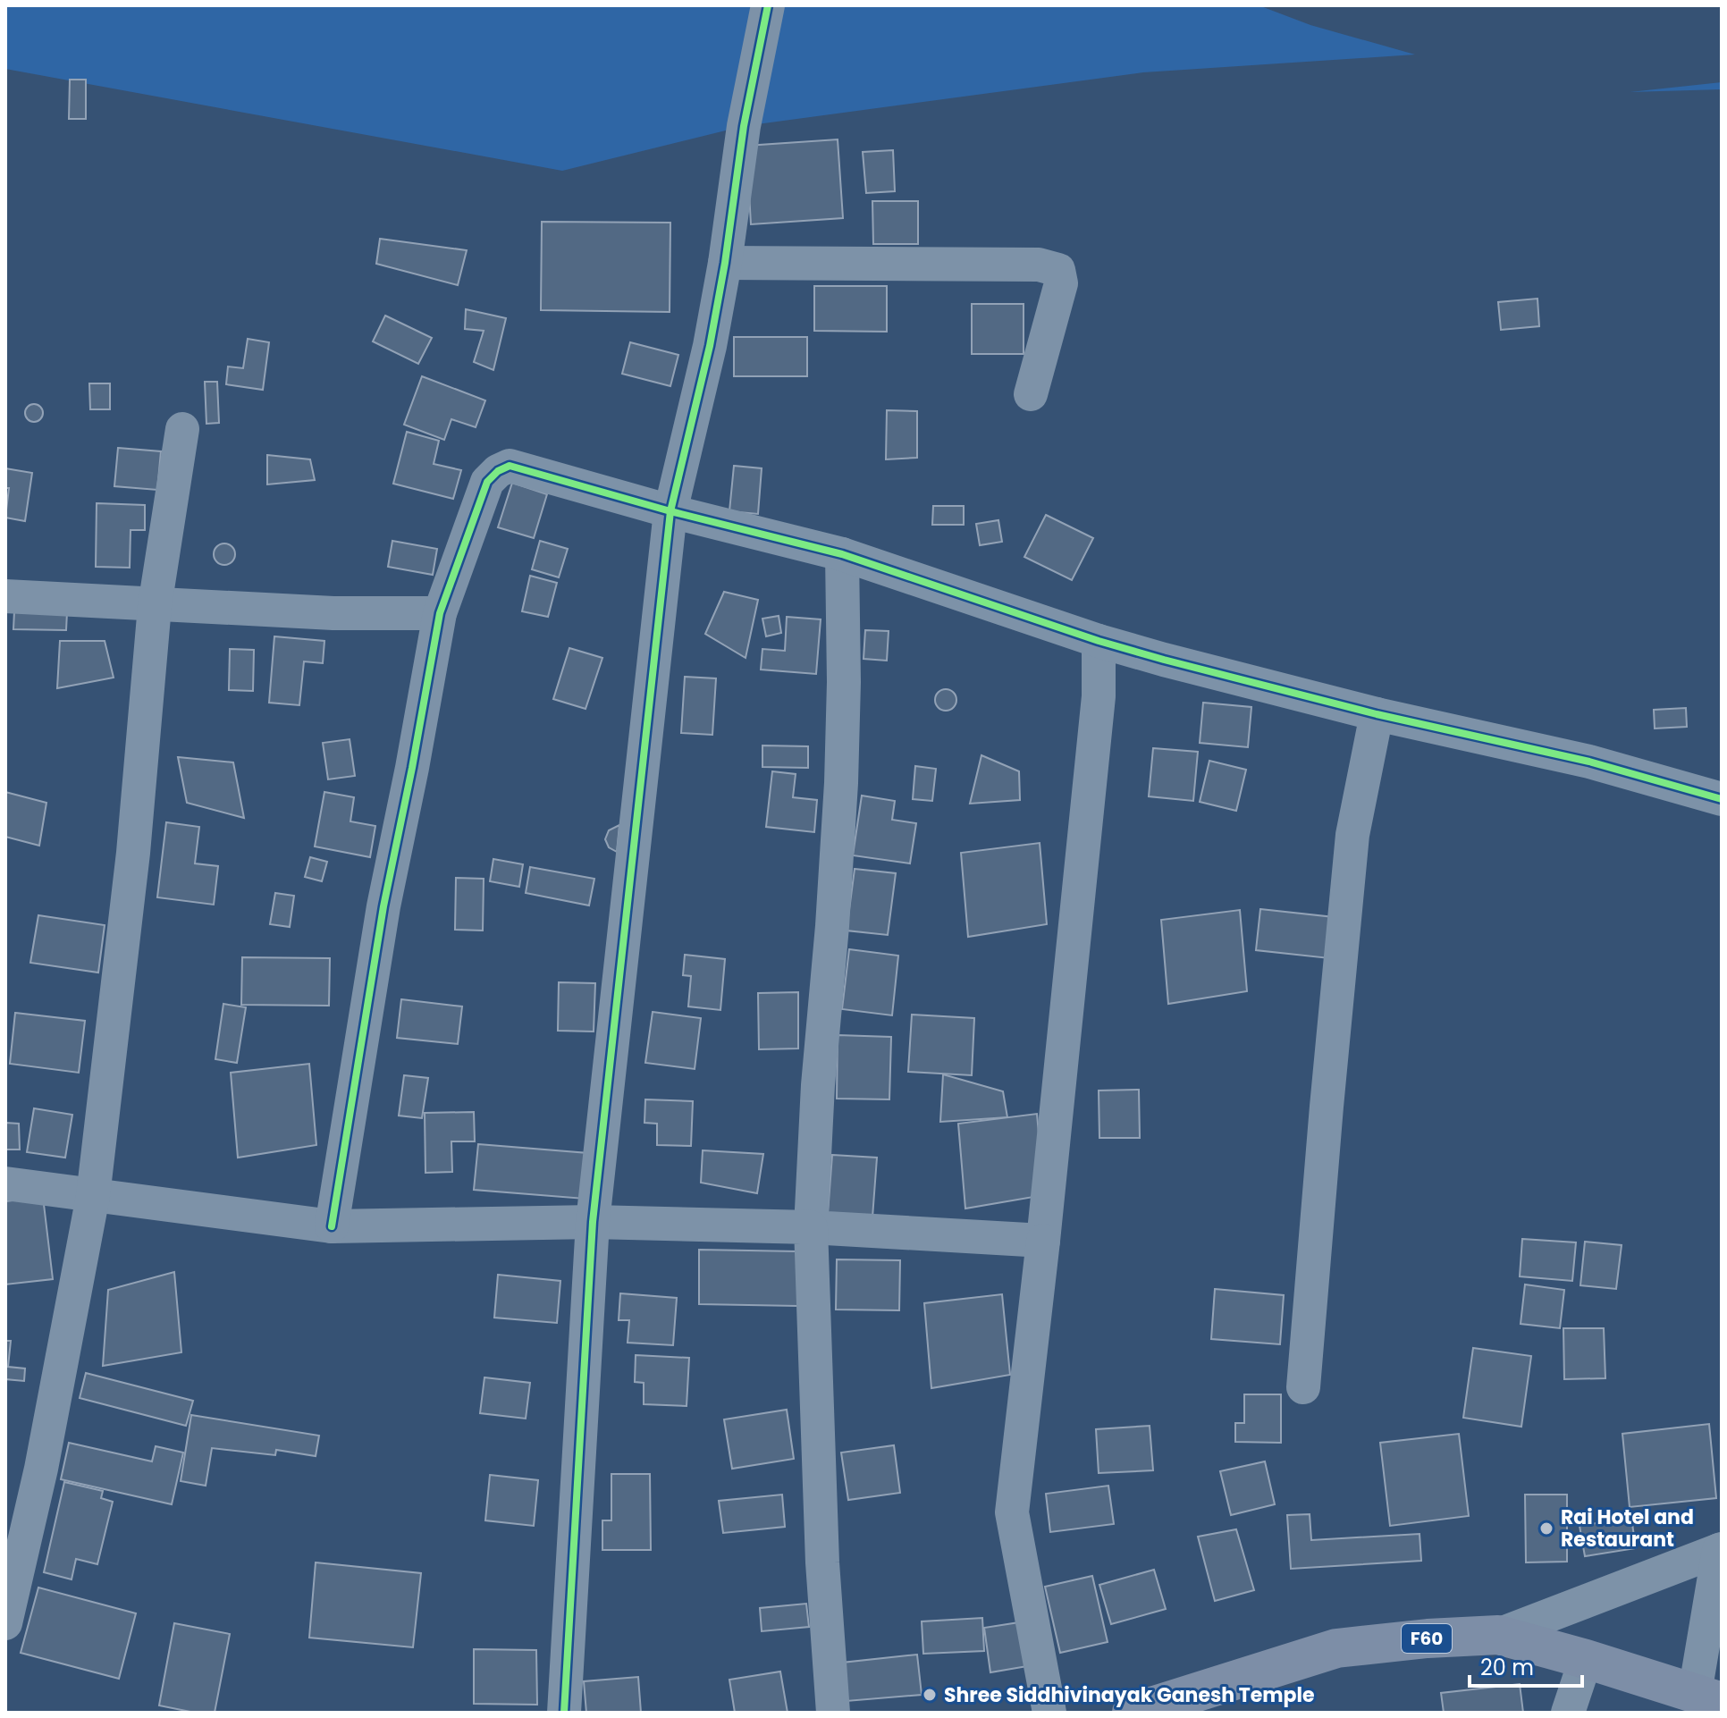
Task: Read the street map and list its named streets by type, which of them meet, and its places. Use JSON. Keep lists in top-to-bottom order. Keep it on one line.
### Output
{"streets":{"main road":["F60"]},"places":["Rai Hotel and Restaurant","Shree Siddhivinayak Ganesh Temple"],"scale_bar":"20 m"}
